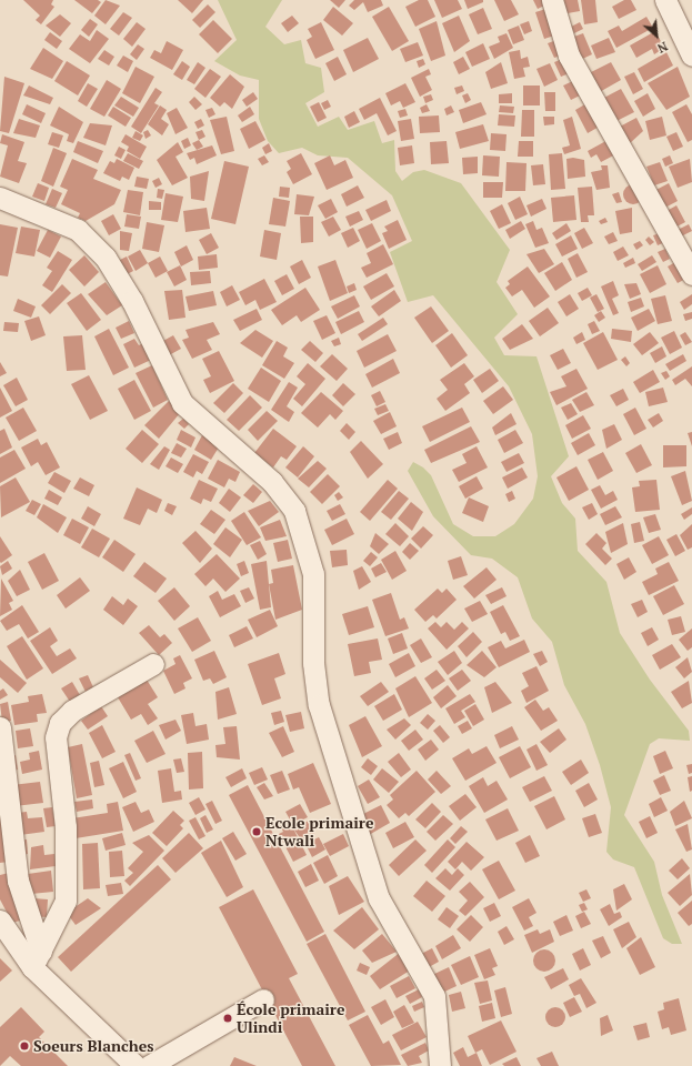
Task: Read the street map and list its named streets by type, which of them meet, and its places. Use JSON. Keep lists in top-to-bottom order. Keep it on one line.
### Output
{"places":["Ecole primaire Ntwali","École primaire Ulindi","Soeurs Blanches"],"north":"bottom right"}
